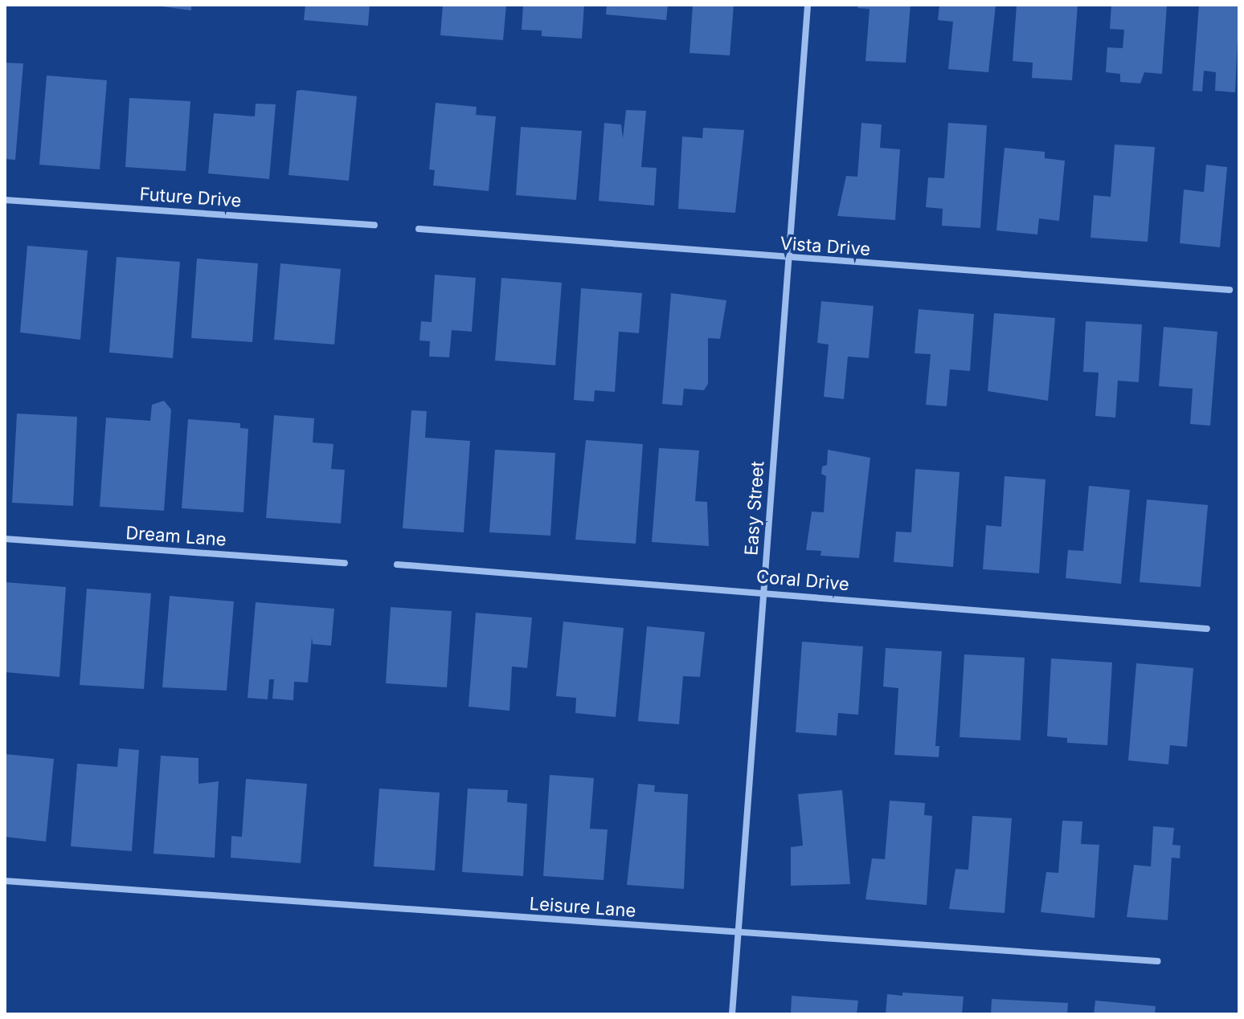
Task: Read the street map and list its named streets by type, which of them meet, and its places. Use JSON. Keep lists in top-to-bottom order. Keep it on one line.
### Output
{"streets":{"street":["Future Drive","Vista Drive","Easy Street","Dream Lane","Coral Drive","Leisure Lane"]},"crossings":[["Vista Drive","Easy Street"],["Easy Street","Coral Drive"],["Easy Street","Leisure Lane"]]}
